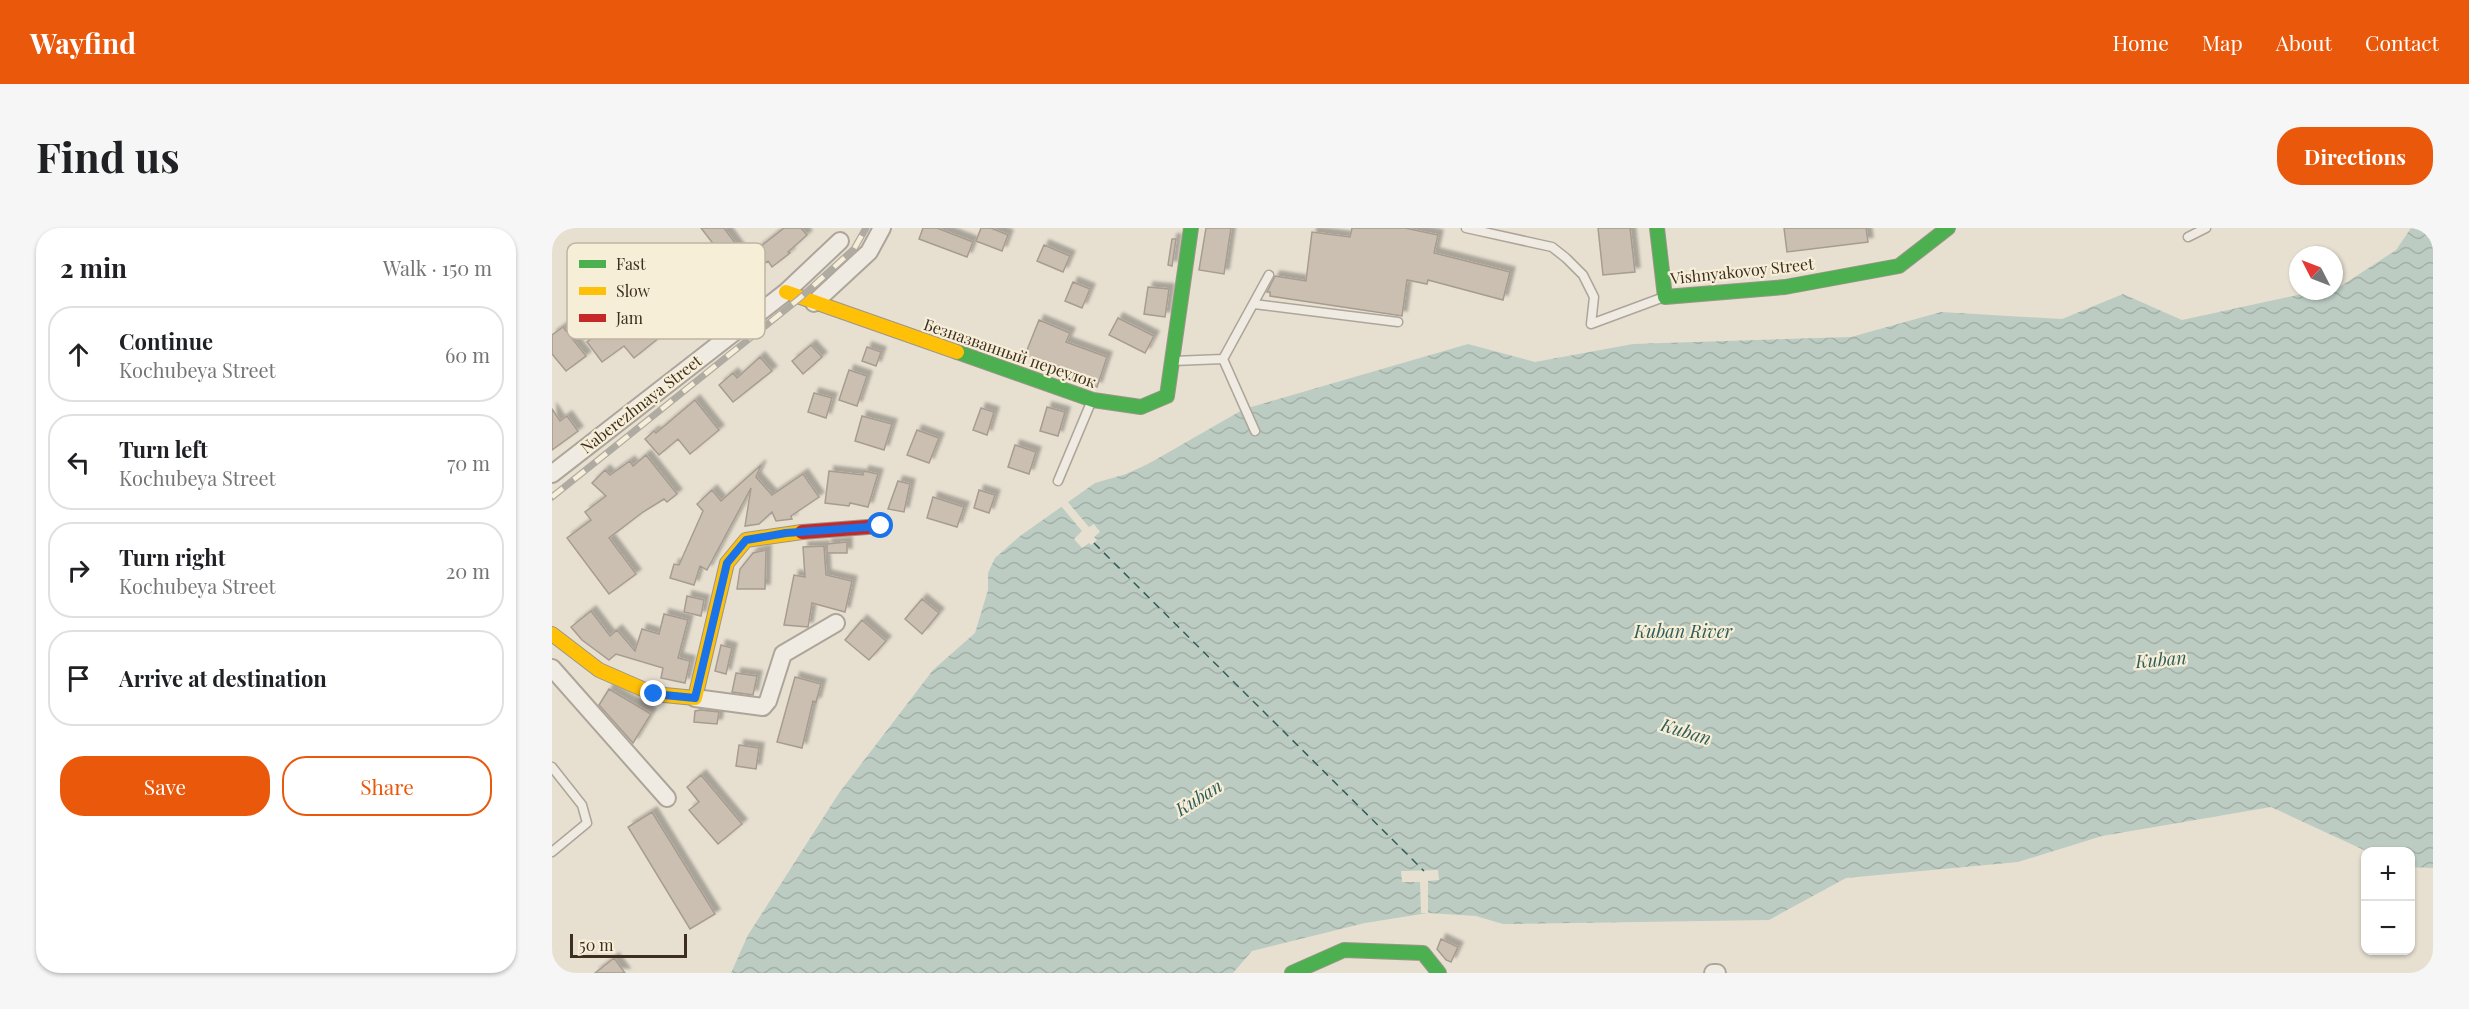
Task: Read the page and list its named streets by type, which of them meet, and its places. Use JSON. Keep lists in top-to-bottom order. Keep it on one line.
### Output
{"streets":{"street":["Vishnyakovoy Street","Безназванный переулок","Naberezhnaya Street"]},"crossings":[["Безназванный переулок","Naberezhnaya Street"]],"water":["Kuban River","Kuban"],"legend":["Fast","Slow","Jam"],"scale_bar":"50 m","north":"top left","page":{"header":"Wayfind","nav":["Home","Map","About","Contact"],"buttons":["Directions",["Save","Share"]],"title":"Find us","heading":["2 min","Walk · 150 m"],"list":[["Continue","Kochubeya Street","60 m"],["Turn left","Kochubeya Street","70 m"],["Turn right","Kochubeya Street","20 m"],"Arrive at destination"],"map_buttons":["+","−"],"scale":"50 m"}}
